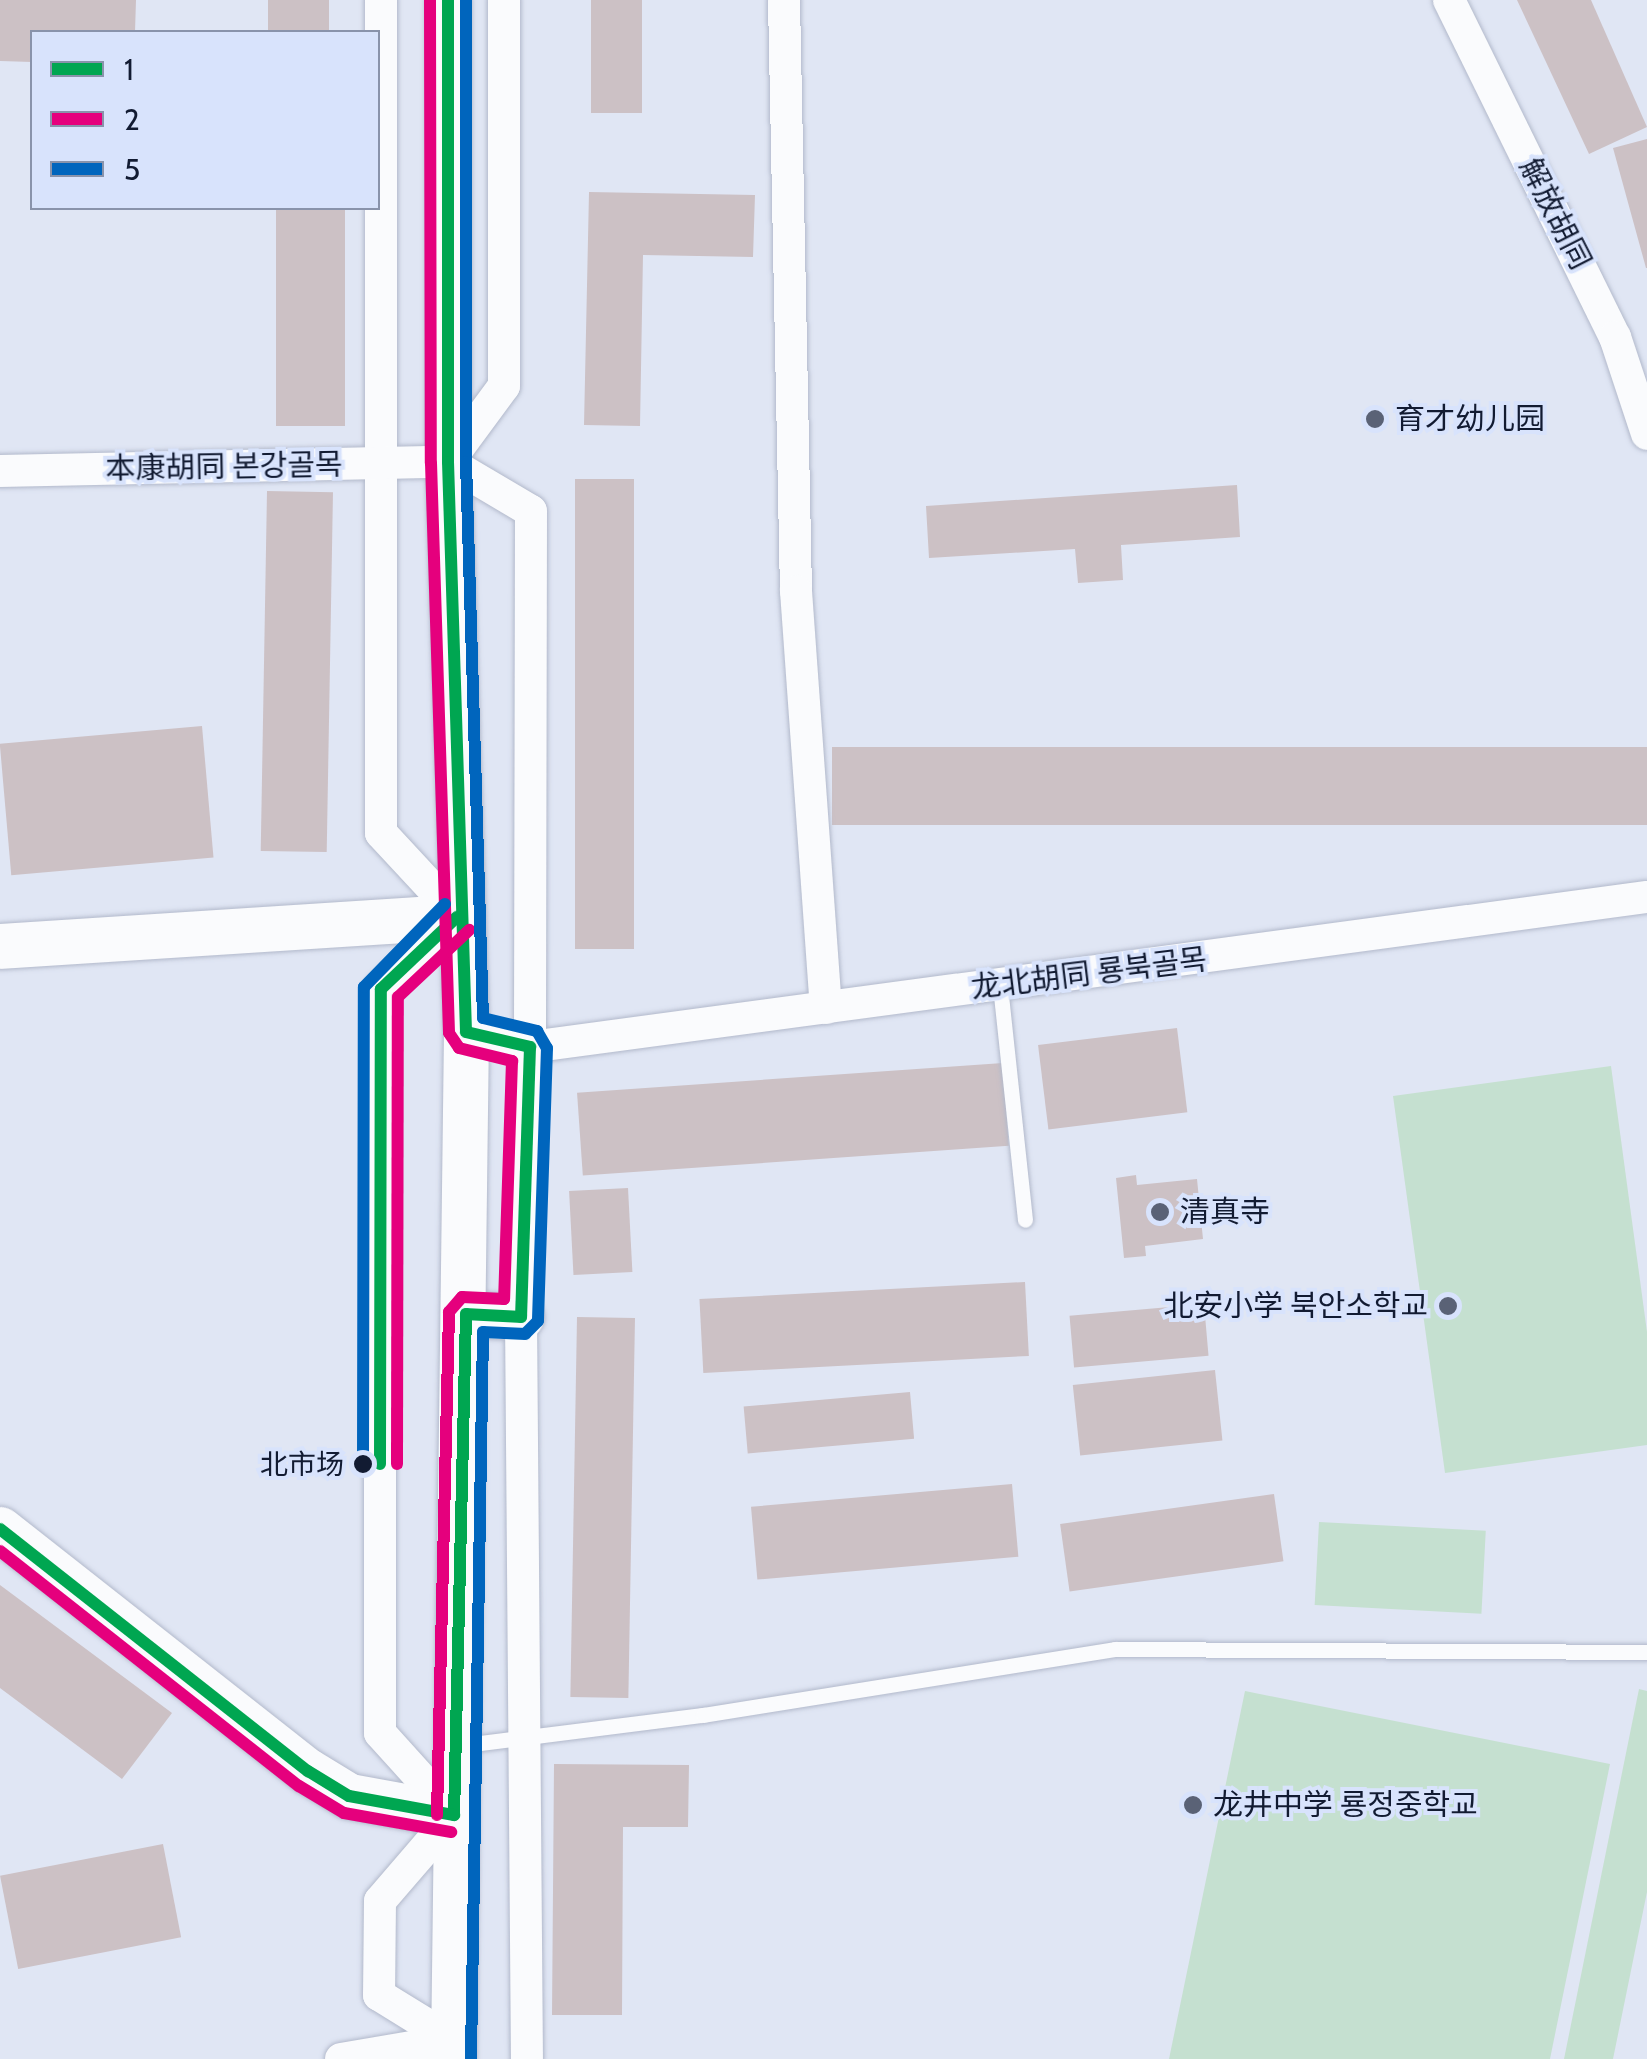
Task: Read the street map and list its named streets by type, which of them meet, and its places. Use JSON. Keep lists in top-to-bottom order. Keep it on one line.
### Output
{"streets":{"street":["解放胡同","本康胡同 본강골목","龙北胡同 룡북골목"]},"places":["育才幼儿园","清真寺","北安小学 북안소학교","北市场","龙井中学 룡정중학교"],"lines":["transit line 1","transit line 2","transit line 5"],"legend":["1","2","5"]}
